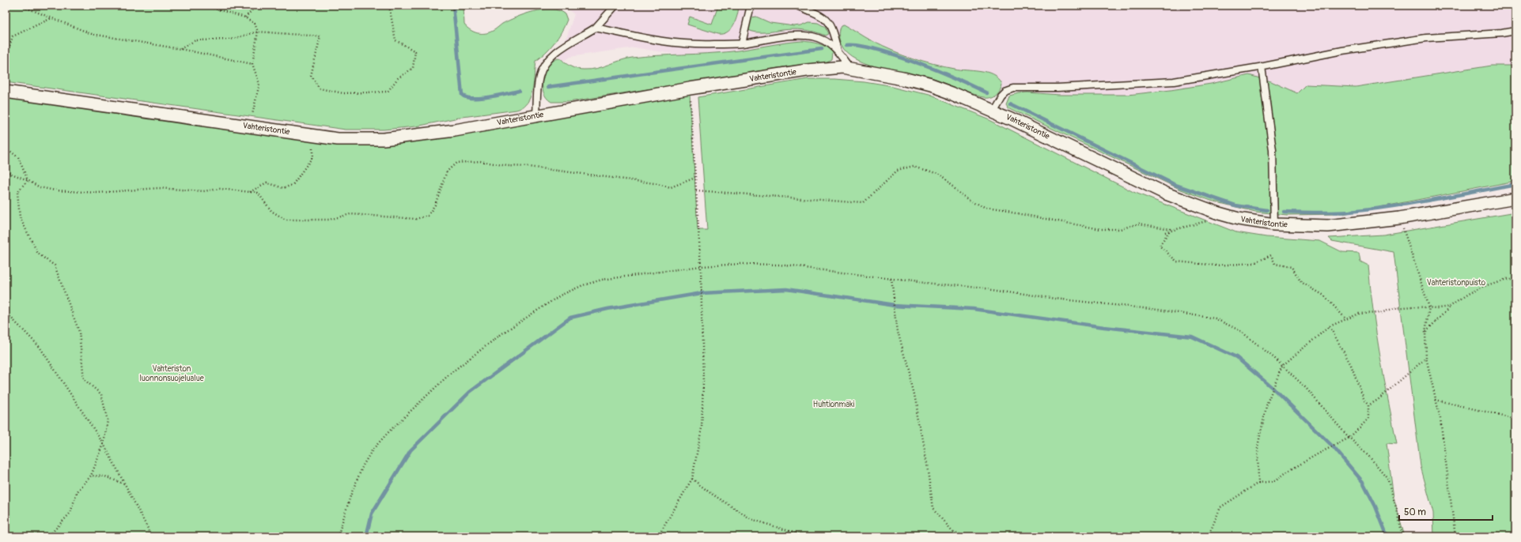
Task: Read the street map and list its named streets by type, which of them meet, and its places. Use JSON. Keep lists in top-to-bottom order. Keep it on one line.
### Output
{"streets":{"street":["Vahteristontie"]},"parks":["Vahteristonpuisto","Vahteriston luonnonsuojelualue","Huhtionmäki"],"scale_bar":"50 m"}
